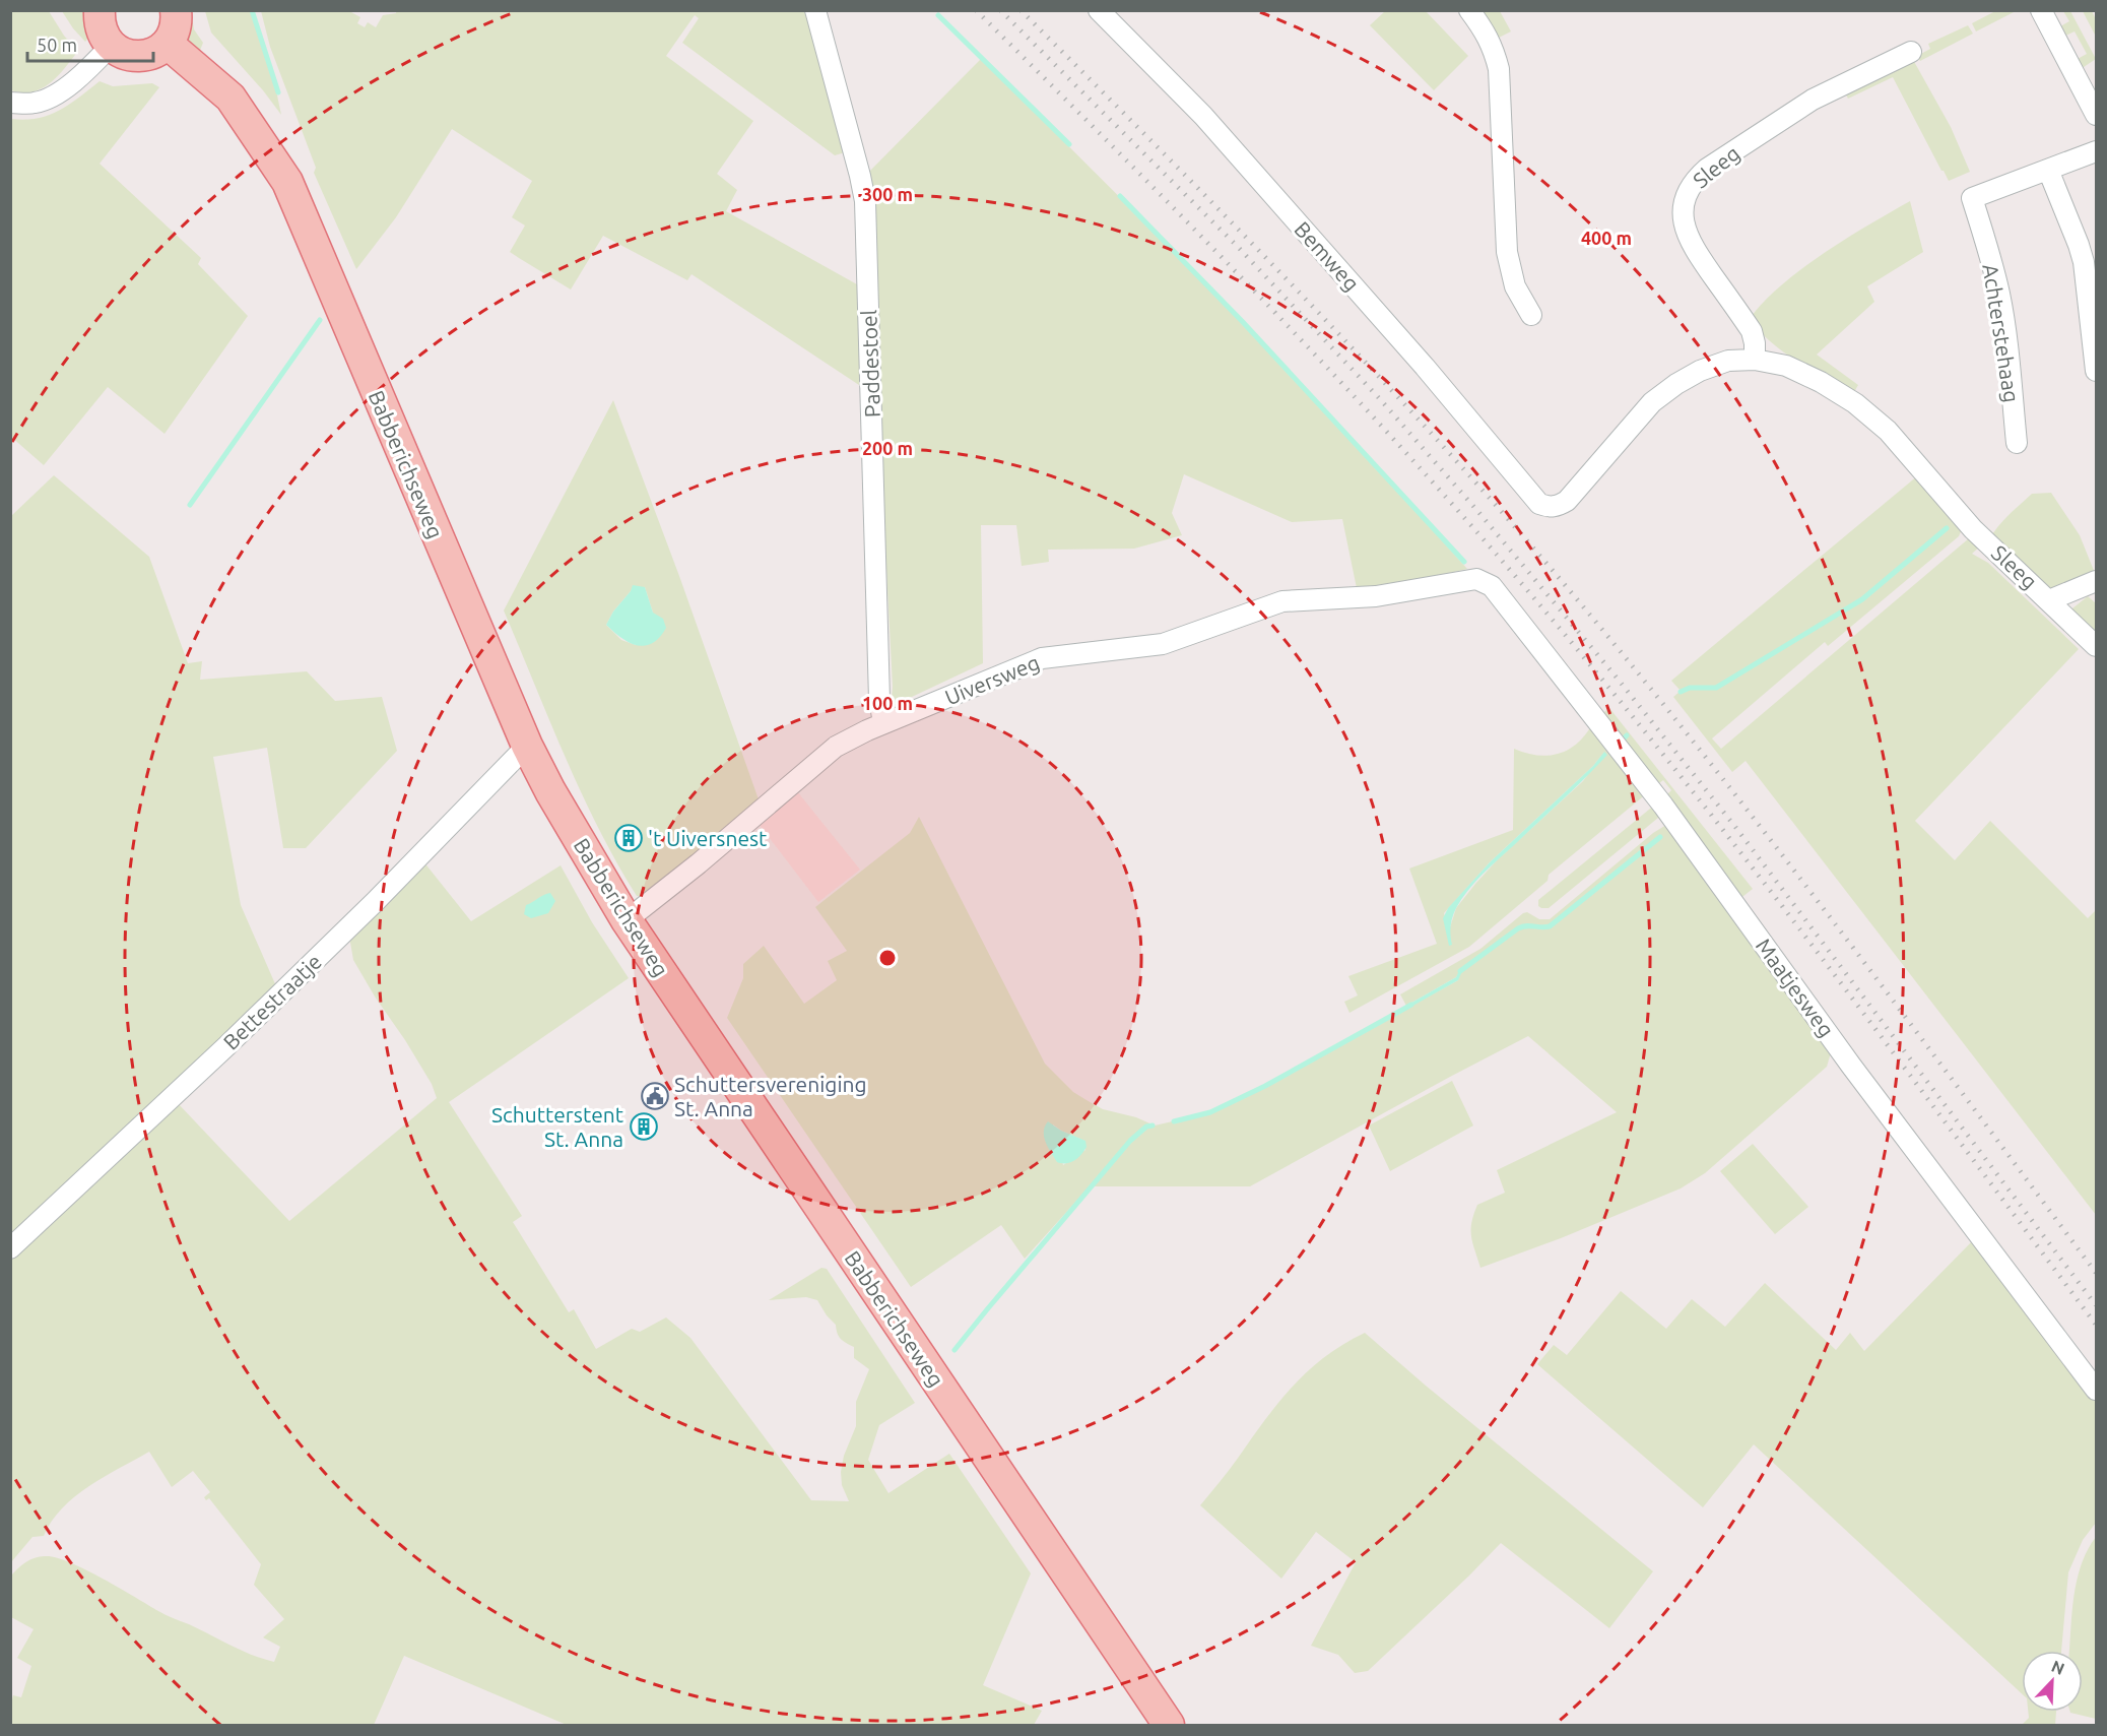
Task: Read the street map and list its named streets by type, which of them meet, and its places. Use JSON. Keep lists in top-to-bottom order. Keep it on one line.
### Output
{"streets":{"main road":["Babberichseweg"],"street":["Sleeg","Bemweg","Achterstehaag","Paddestoel","Uiversweg","Maatjesweg","Bettestraatje"]},"crossings":[["Sleeg","Bemweg"],["Paddestoel","Uiversweg"],["Babberichseweg","Uiversweg"],["Babberichseweg","Bettestraatje"],["Uiversweg","Maatjesweg"]],"places":{"building":["'t Uiversnest","Schutterstent St. Anna"],"public building":["Schuttersvereniging St. Anna"]},"scale_bar":"50 m","north":"top right","rings":["300 m","400 m","200 m","100 m"]}
